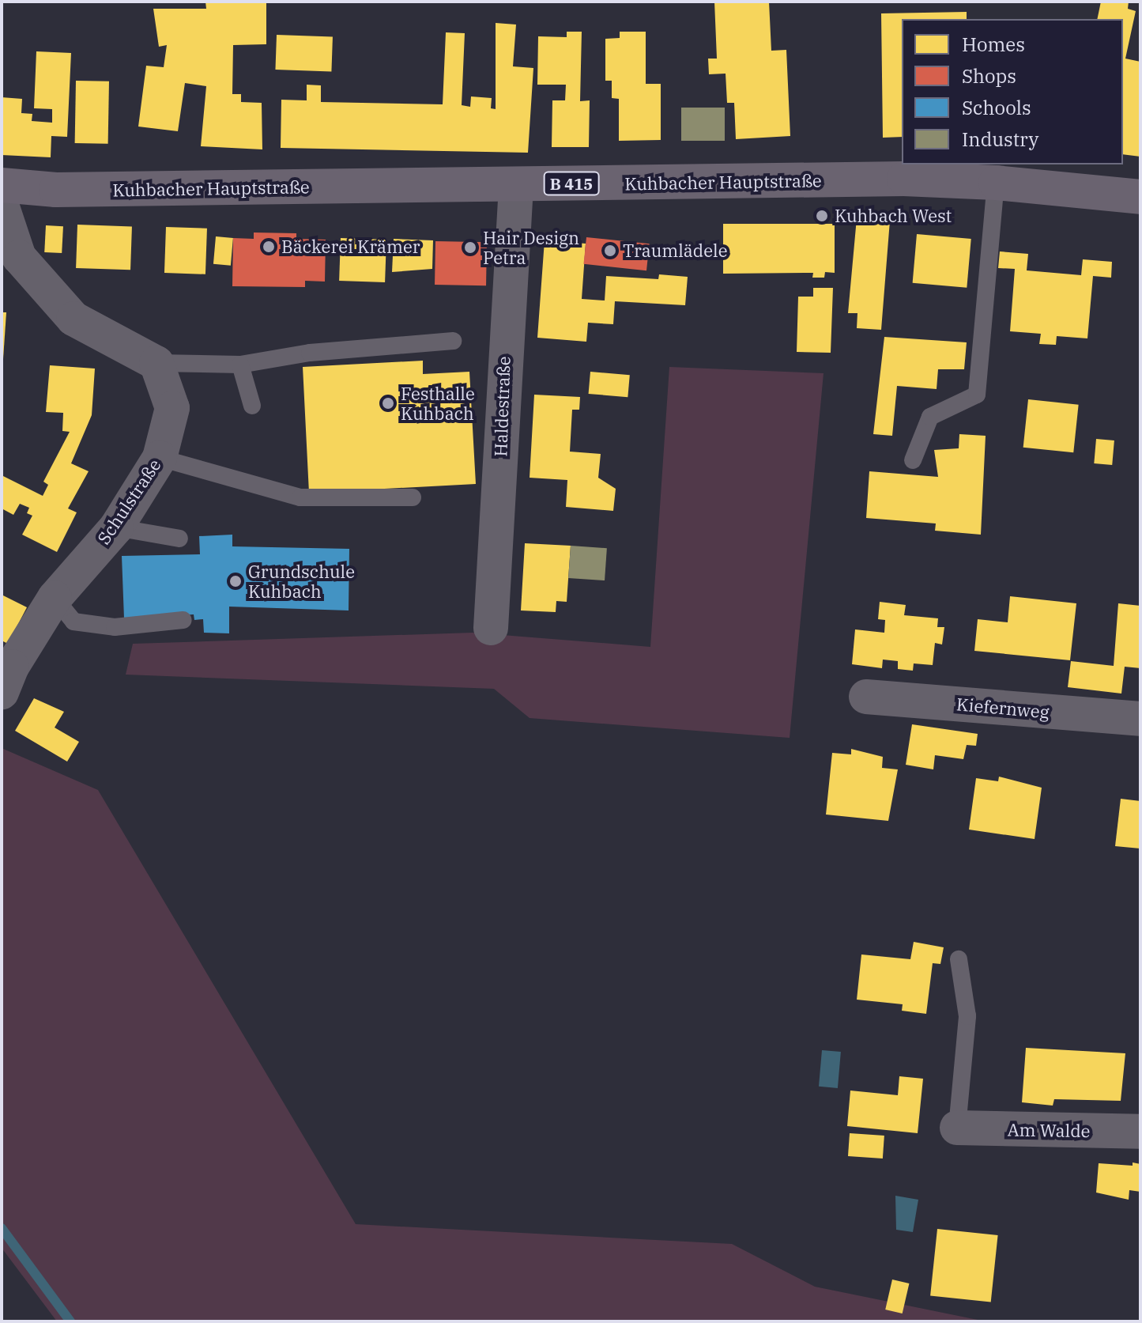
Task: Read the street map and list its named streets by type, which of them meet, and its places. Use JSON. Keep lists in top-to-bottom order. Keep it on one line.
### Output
{"streets":{"main road":["Kuhbacher Hauptstraße","B 415"],"street":["Haldestraße","Schulstraße","Kiefernweg","Am Walde"]},"crossings":[["Kuhbacher Hauptstraße","Haldestraße"]],"places":["Kuhbach West","Bäckerei Krämer","Hair Design Petra","Traumlädele","Festhalle Kuhbach","Grundschule Kuhbach"],"legend":["Homes","Shops","Schools","Industry"]}
